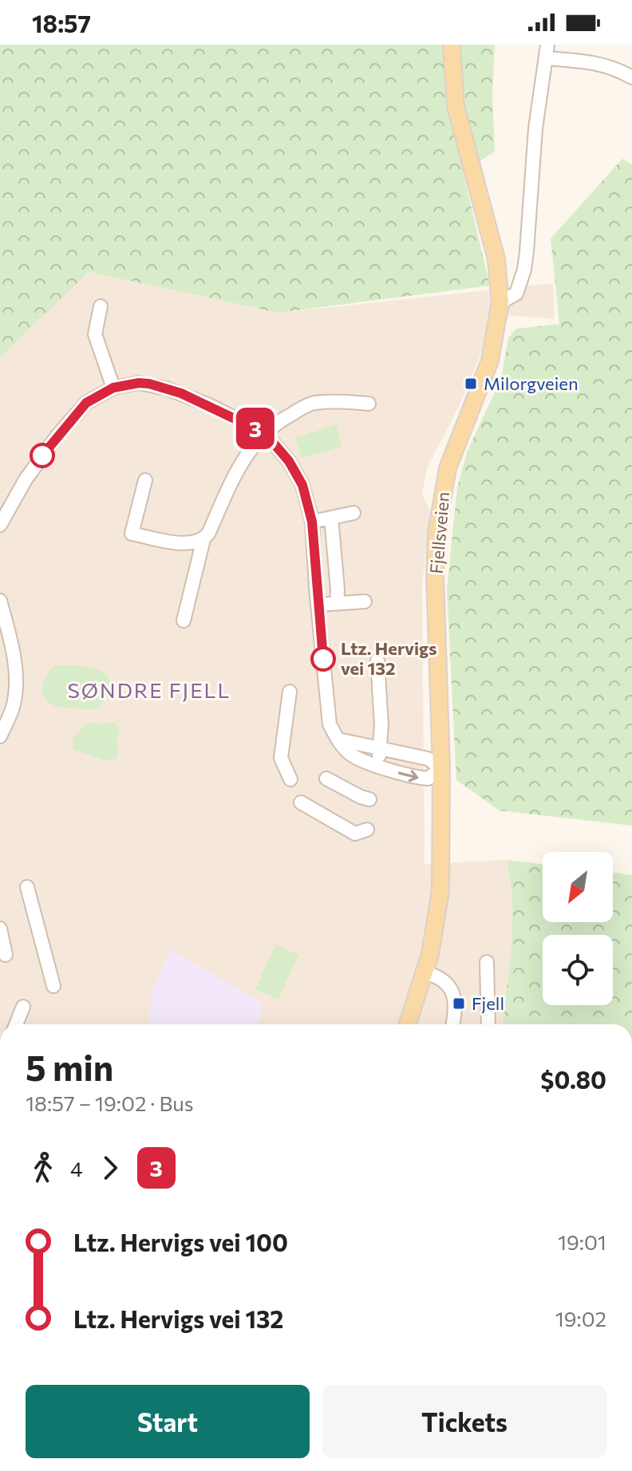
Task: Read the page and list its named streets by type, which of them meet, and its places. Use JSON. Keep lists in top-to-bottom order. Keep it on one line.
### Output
{"streets":{"main road":["Fjellsveien"]},"districts":["SØNDRE FJELL"],"places":{"transit":["Milorgveien","Fjell"],"other":["Ltz. Hervigs vei 132"]},"lines":["bus line 3"],"north":"bottom left","page":{"status":"18:57","on_map":"3","heading":["5 min","18:57 – 19:02 · Bus","$0.80"],"legs":["4","3"],"list":[{"name":"Ltz. Hervigs vei 100","value":"19:01"},{"name":"Ltz. Hervigs vei 132","value":"19:02"}],"buttons":["Start","Tickets"]}}
